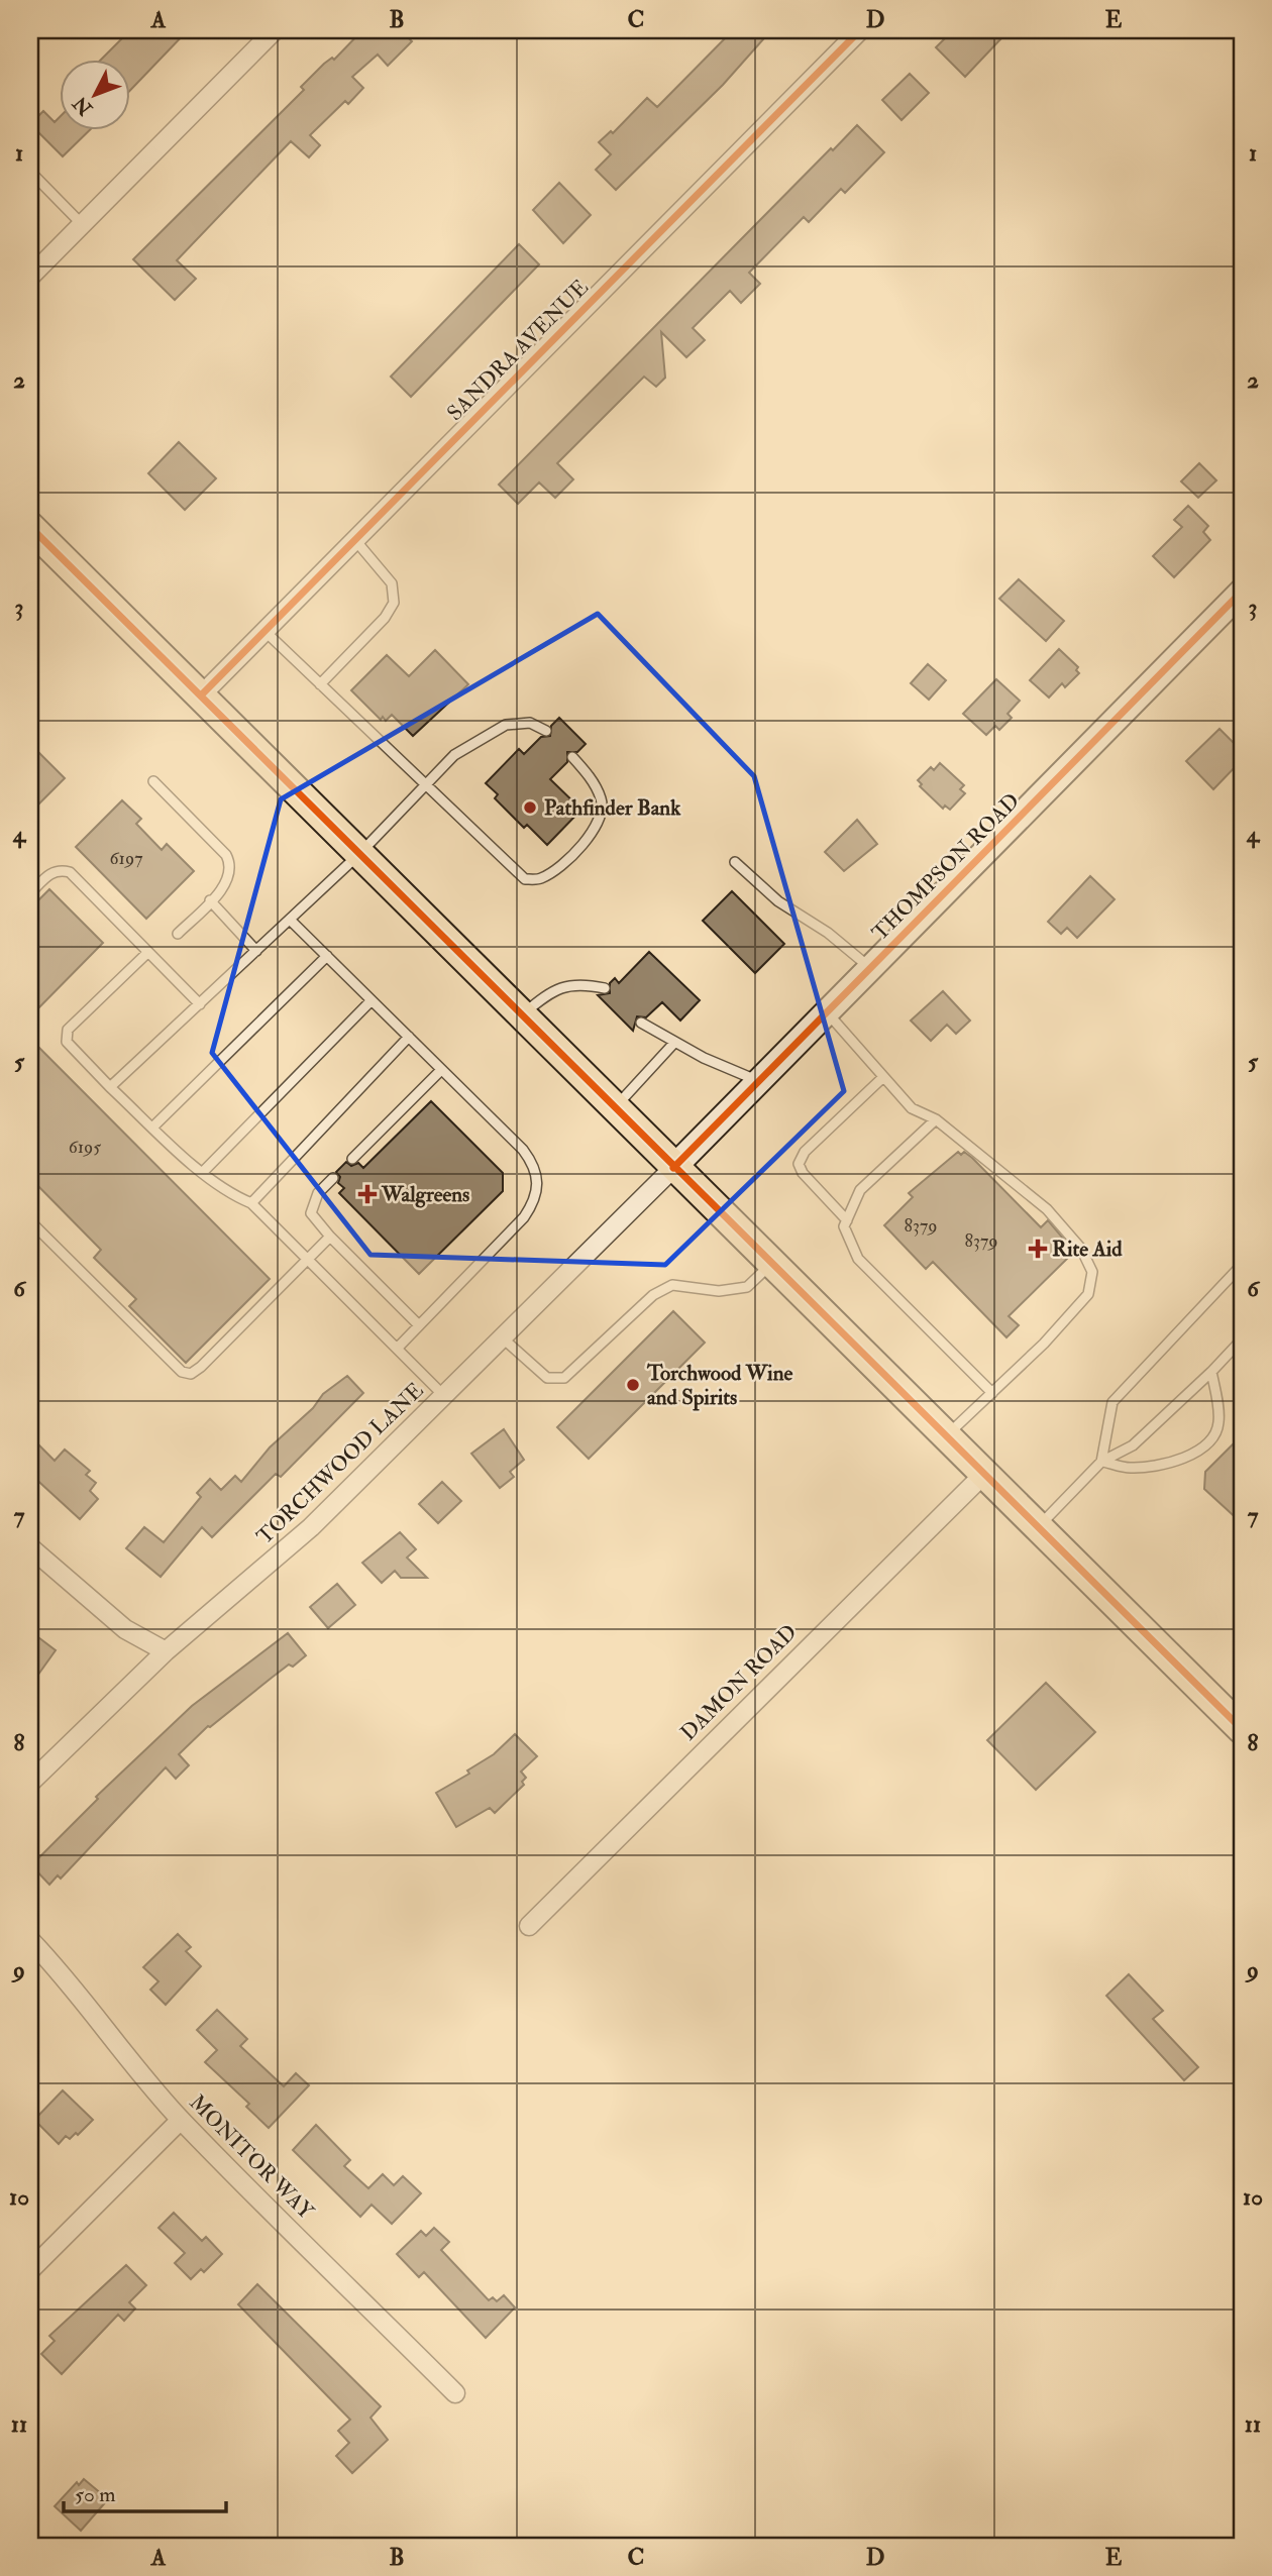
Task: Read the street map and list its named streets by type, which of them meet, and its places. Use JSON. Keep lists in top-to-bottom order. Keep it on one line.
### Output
{"streets":{"street":["SANDRA AVENUE","THOMPSON ROAD","TORCHWOOD LANE","DAMON ROAD","MONITOR WAY"]},"crossings":[["THOMPSON ROAD","TORCHWOOD LANE"]],"places":{"other":["Pathfinder Bank","Torchwood Wine and Spirits"],"health":["Walgreens","Rite Aid"]},"house_numbers":["6197","6195","8379","8379"],"scale_bar":"50 m","north":"bottom left","grid":{"columns":["A","B","C","D","E"],"rows":["1","2","3","4","5","6","7","8","9","10","11"]}}
